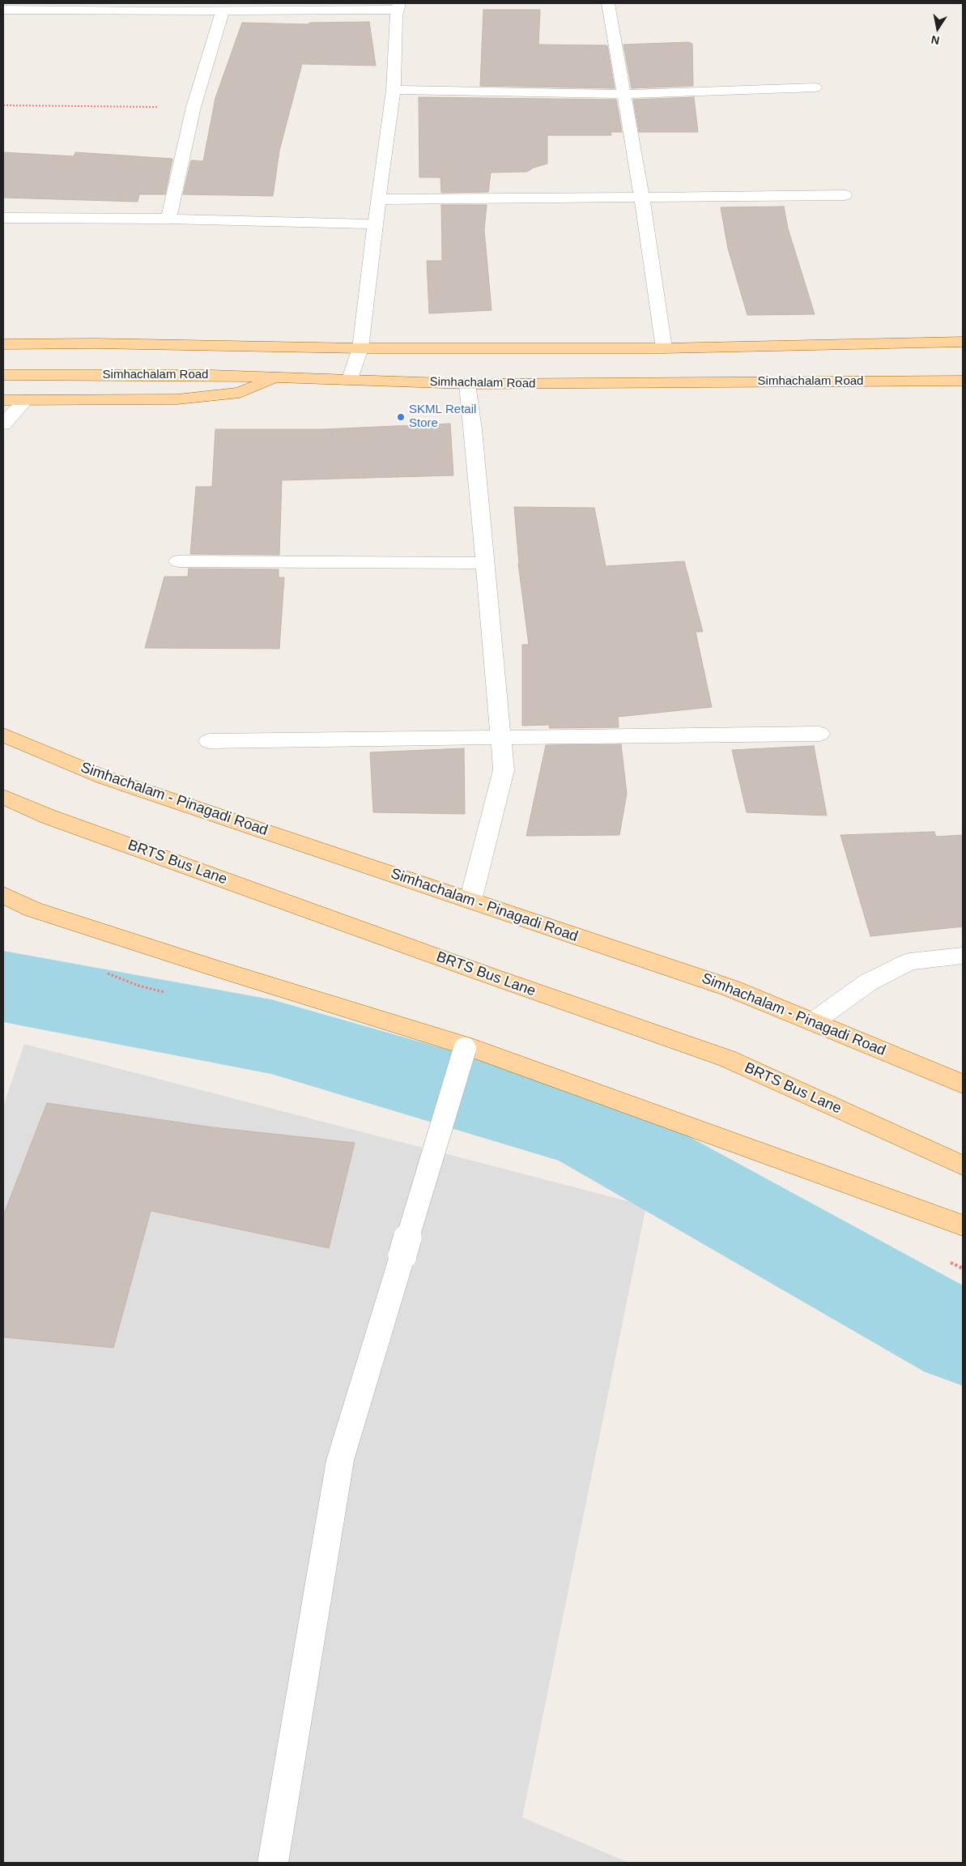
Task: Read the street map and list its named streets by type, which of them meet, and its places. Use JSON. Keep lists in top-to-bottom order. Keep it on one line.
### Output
{"streets":{"main road":["Simhachalam Road","Simhachalam - Pinagadi Road","BRTS Bus Lane"]},"places":["SKML Retail Store"],"north":"bottom"}
